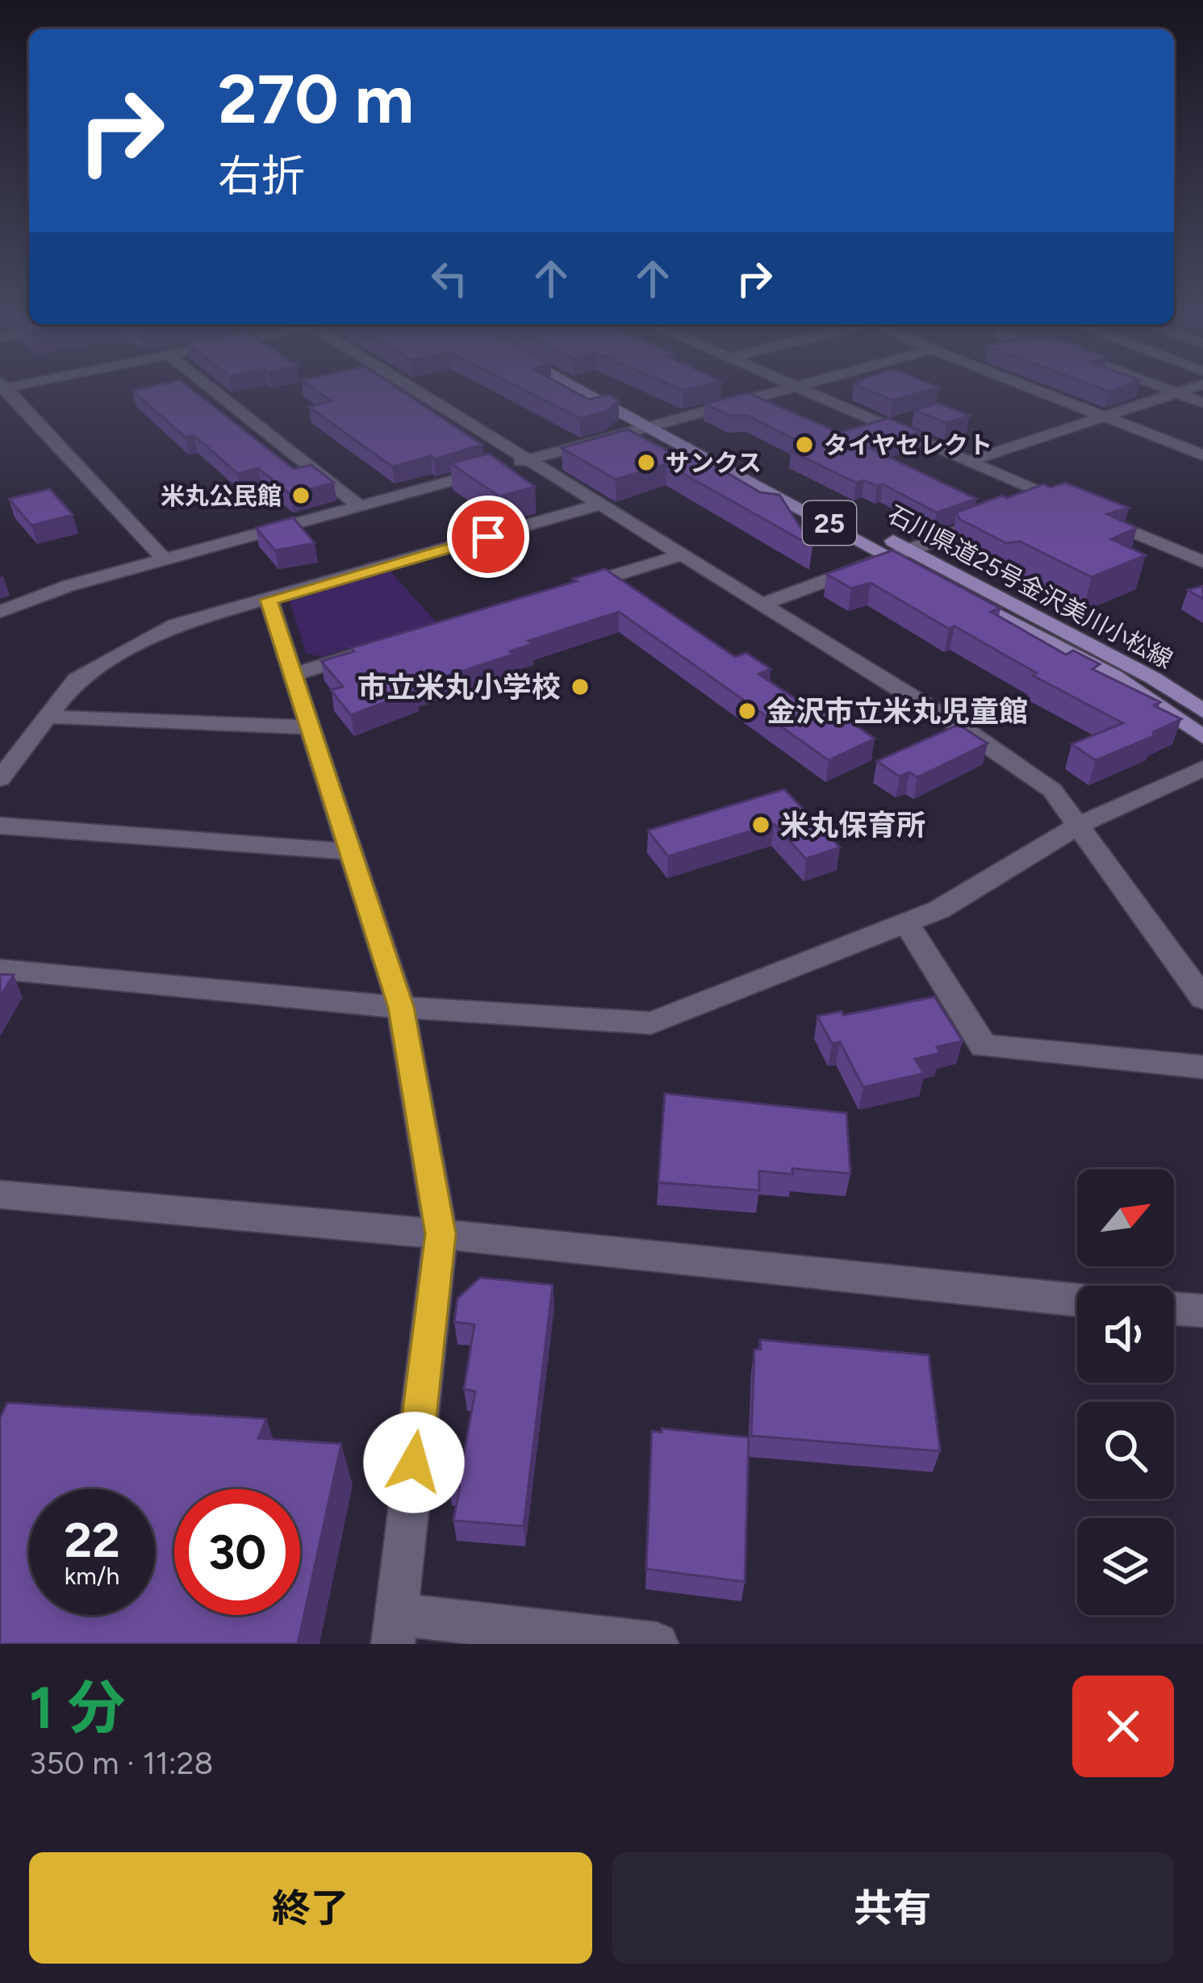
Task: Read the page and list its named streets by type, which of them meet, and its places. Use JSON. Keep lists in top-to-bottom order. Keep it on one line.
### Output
{"streets":{"main road":["25","石川県道25号金沢美川小松線"]},"places":["タイヤセレクト","サンクス","米丸公民館","市立米丸小学校","金沢市立米丸児童館","米丸保育所"],"north":"top right","page":{"turn":["270 m","右折"],"speed":"22 km/h","limit":"30","heading":["1 分","350 m · 11:28"],"buttons":["終了","共有"]}}
